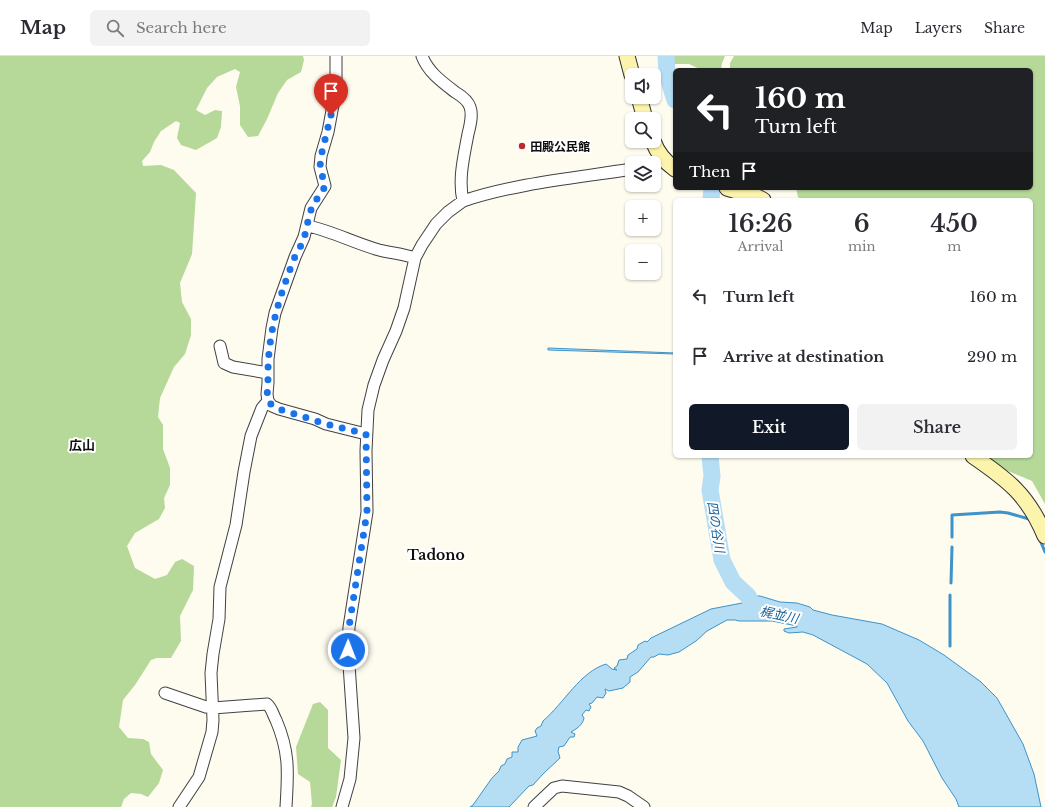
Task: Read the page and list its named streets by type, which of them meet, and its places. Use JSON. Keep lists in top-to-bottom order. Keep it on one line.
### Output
{"districts":["広山","Tadono"],"water":["四の谷川","梶並川"],"places":["田殿公民館"],"page":{"header":"Map","search":"Search here","nav":["Map","Layers","Share"],"map_buttons":["+","−"],"turn":["160 m","Turn left"],"then":"Then","eta":["16:26","Arrival","6","min","450","m"],"list":[{"name":"Turn left","value":"160 m"},{"name":"Arrive at destination","value":"290 m"}],"buttons":["Exit","Share"]}}
